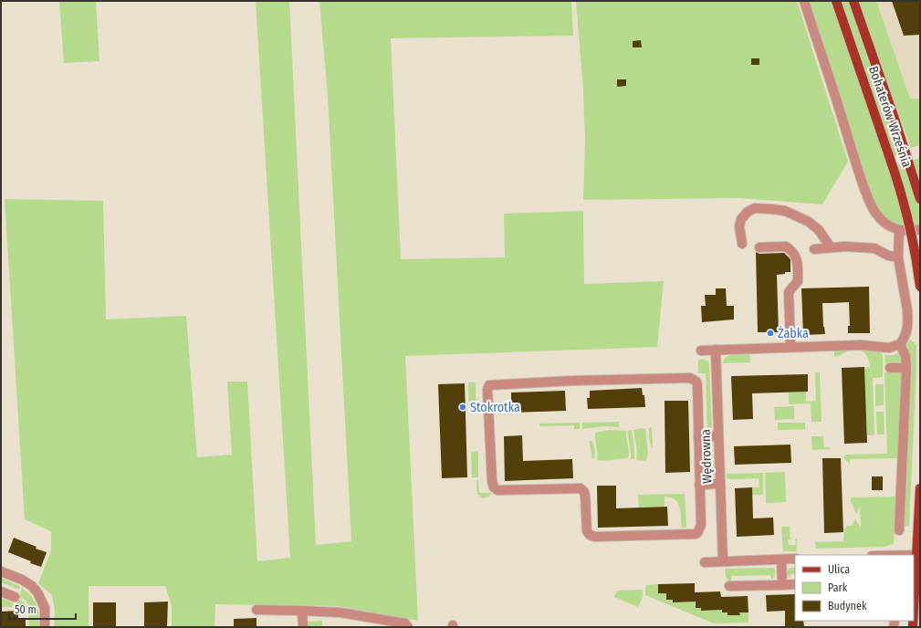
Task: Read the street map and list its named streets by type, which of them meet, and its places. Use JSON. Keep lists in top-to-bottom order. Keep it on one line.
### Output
{"streets":{"main road":["Bohaterów Września"],"street":["Wędrowna"]},"places":["Żabka","Stokrotka"],"legend":["Ulica","Park","Budynek"],"scale_bar":"50 m"}
